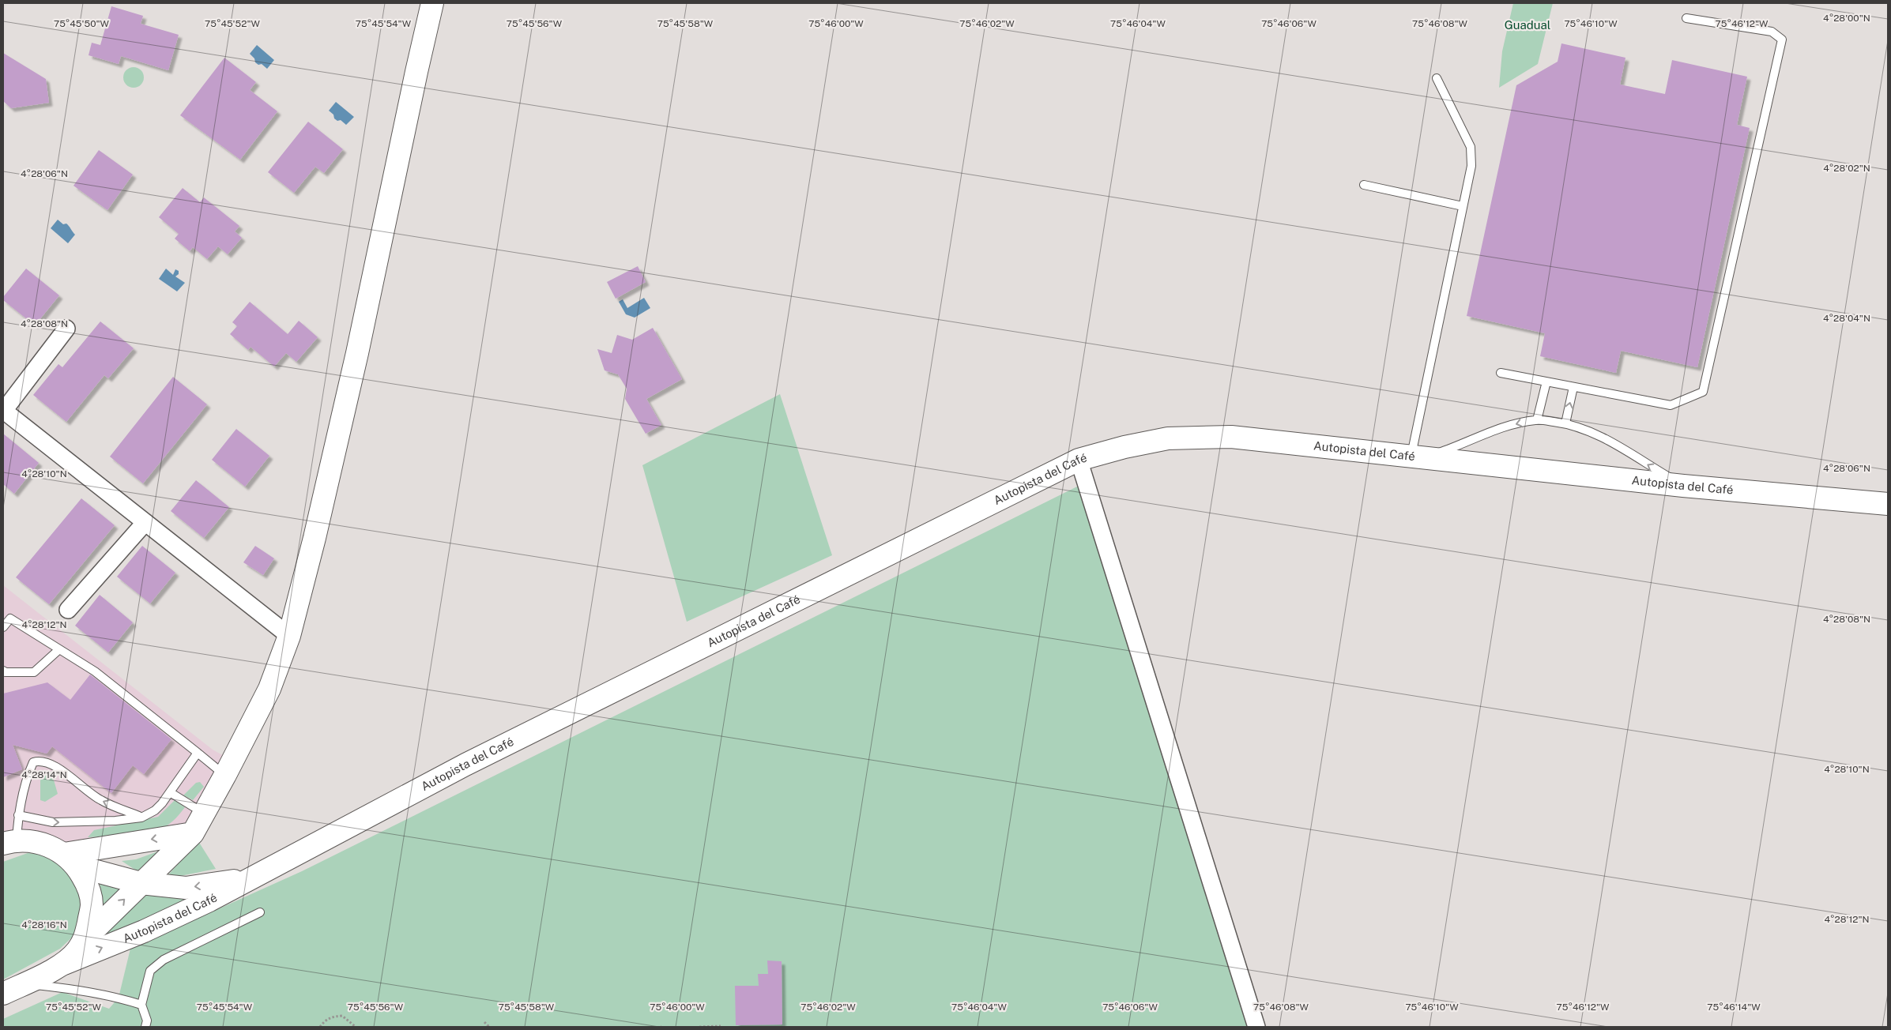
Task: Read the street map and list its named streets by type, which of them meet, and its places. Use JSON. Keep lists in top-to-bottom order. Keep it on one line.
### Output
{"streets":{"main road":["Autopista del Café"]},"parks":["Guadual"],"coordinates":["4°28'00\"N","75°45'50\"W","75°45'52\"W","75°45'54\"W","75°45'56\"W","75°45'58\"W","75°46'00\"W","75°46'02\"W","75°46'04\"W","75°46'06\"W","75°46'08\"W","75°46'10\"W","75°46'12\"W","4°28'02\"N","4°28'06\"N","4°28'04\"N","4°28'08\"N","4°28'10\"N","4°28'12\"N","4°28'14\"N","4°28'16\"N","75°46'14\"W"]}
